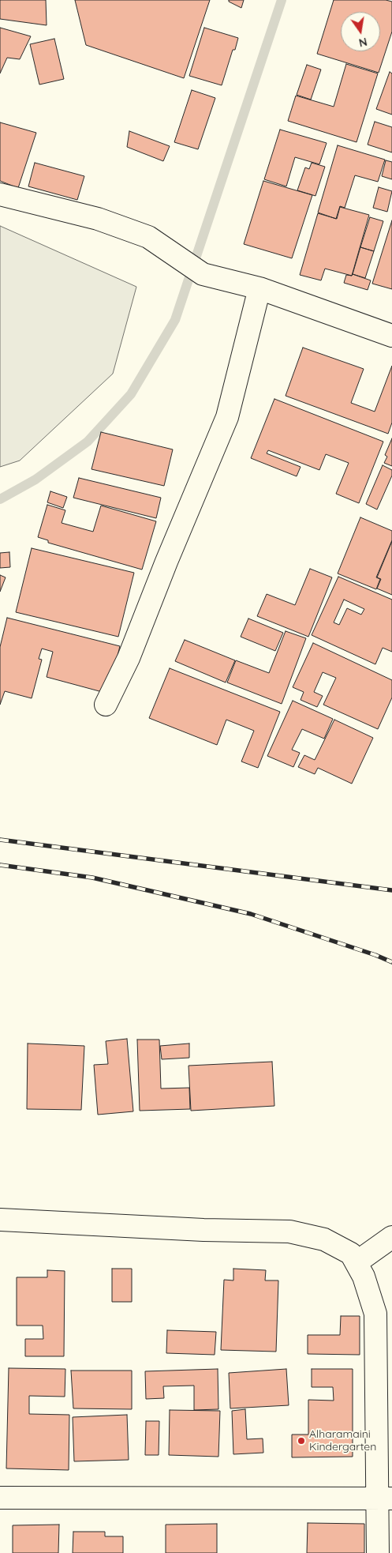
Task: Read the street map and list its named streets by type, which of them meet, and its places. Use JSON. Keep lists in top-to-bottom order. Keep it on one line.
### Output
{"places":["Alharamaini Kindergarten"],"north":"bottom"}
